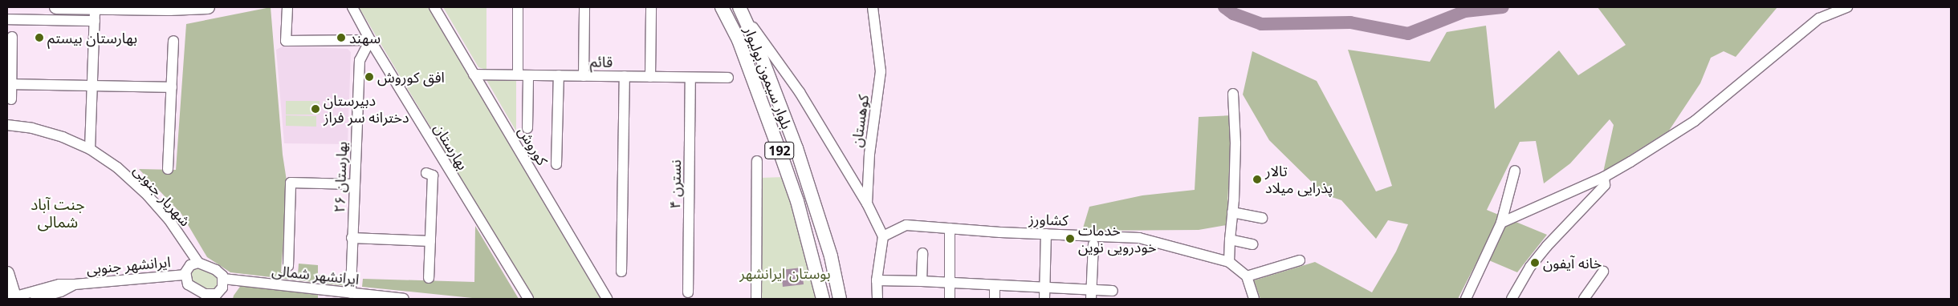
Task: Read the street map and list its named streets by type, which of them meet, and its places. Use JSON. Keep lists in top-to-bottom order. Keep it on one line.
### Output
{"streets":{"main road":["بلوار سیمون بولیوار","192"],"street":["قائم","کوهستان","کوروش","بهارستان","بهارستان ۲۶","نسترن ۴","شهریار جنوبی","کشاورز","ایرانشهر جنوبی","ایرانشهر شمالی"]},"crossings":[["قائم","کوروش"],["قائم","نسترن ۴"],["کوهستان","کشاورز"],["بهارستان","بهارستان ۲۶"],["بهارستان ۲۶","ایرانشهر شمالی"],["شهریار جنوبی","ایرانشهر جنوبی"],["شهریار جنوبی","ایرانشهر شمالی"],["ایرانشهر جنوبی","ایرانشهر شمالی"]],"districts":["جنت‌ آباد شمالی"],"parks":["بوستان ایرانشهر"],"places":["بهارستان بیستم","سهند","افق کوروش","دبیرستان دخترانه سر فراز","تالار پذرایی میلاد","خدمات خودرویی نوین","خانه آیفون"]}
